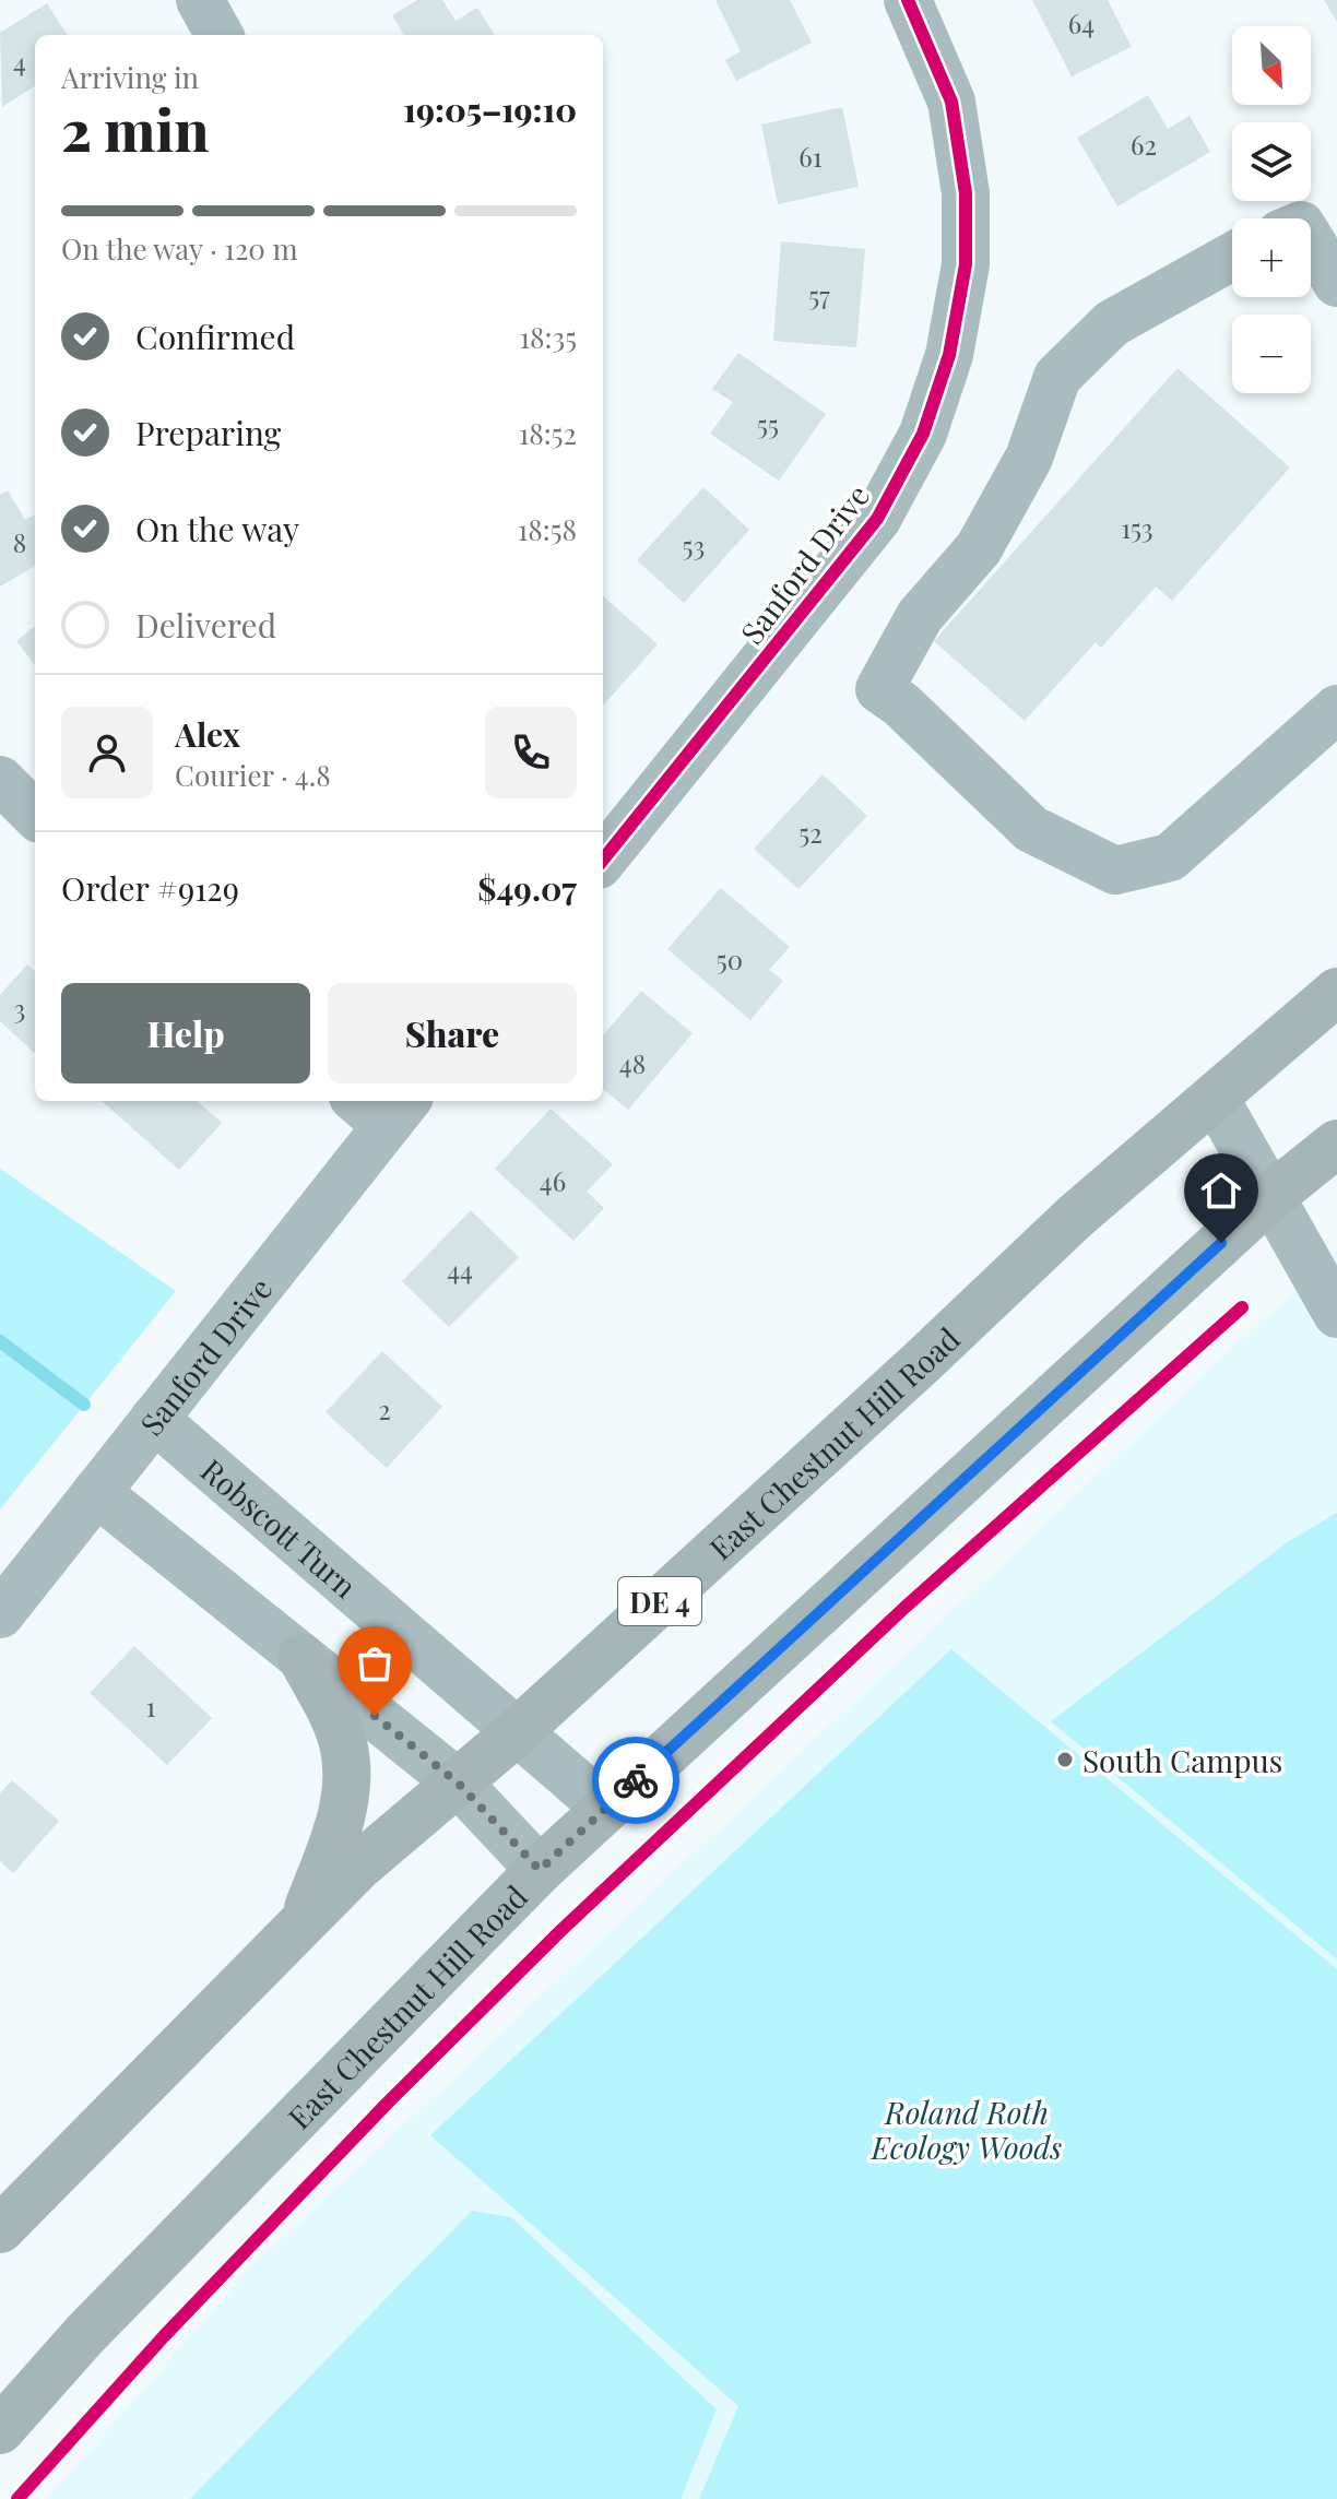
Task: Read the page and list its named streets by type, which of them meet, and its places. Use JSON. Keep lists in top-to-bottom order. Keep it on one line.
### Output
{"streets":{"main road":["East Chestnut Hill Road","DE 4"],"street":["Sanford Drive","Robscott Turn"]},"crossings":[["Sanford Drive","Robscott Turn"],["East Chestnut Hill Road","Robscott Turn"]],"parks":["Roland Roth Ecology Woods"],"places":["South Campus"],"house_numbers":["64","4","62","61","57","55","153","8","53","52","50","3","48","46","44","2","1"],"north":"bottom right","page":{"map_buttons":["+","−"],"heading":["2 min","Arriving in","19:05–19:10"],"panel":["Alex","Courier · 4.8","Order #9129","$49.07"],"bar":"On the way · 120 m","list":[["Confirmed","18:35"],["Preparing","18:52"],["On the way","18:58"],"Delivered"],"buttons":["Help","Share"]}}
